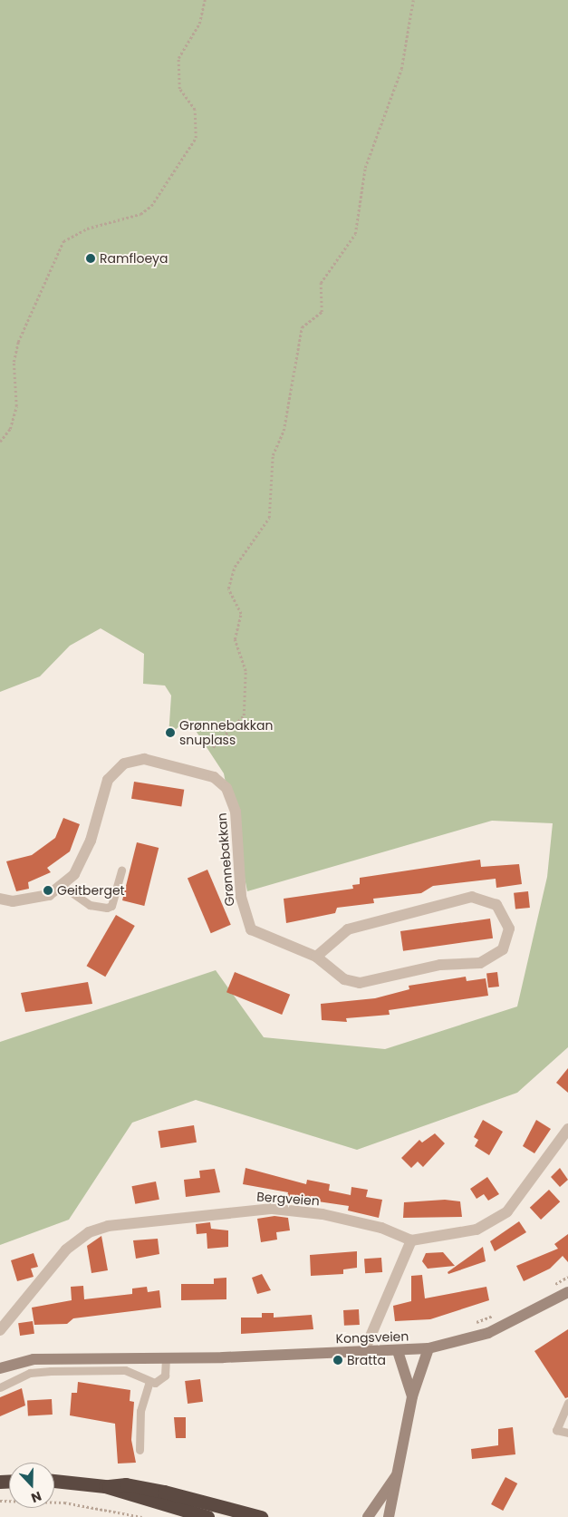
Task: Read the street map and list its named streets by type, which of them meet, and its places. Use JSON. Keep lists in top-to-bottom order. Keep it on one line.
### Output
{"streets":{"main road":["Kongsveien"],"street":["Grønnebakkan","Bergveien"]},"places":["Ramfloeya","Grønnebakkan snuplass","Geitberget","Bratta"],"north":"bottom"}
